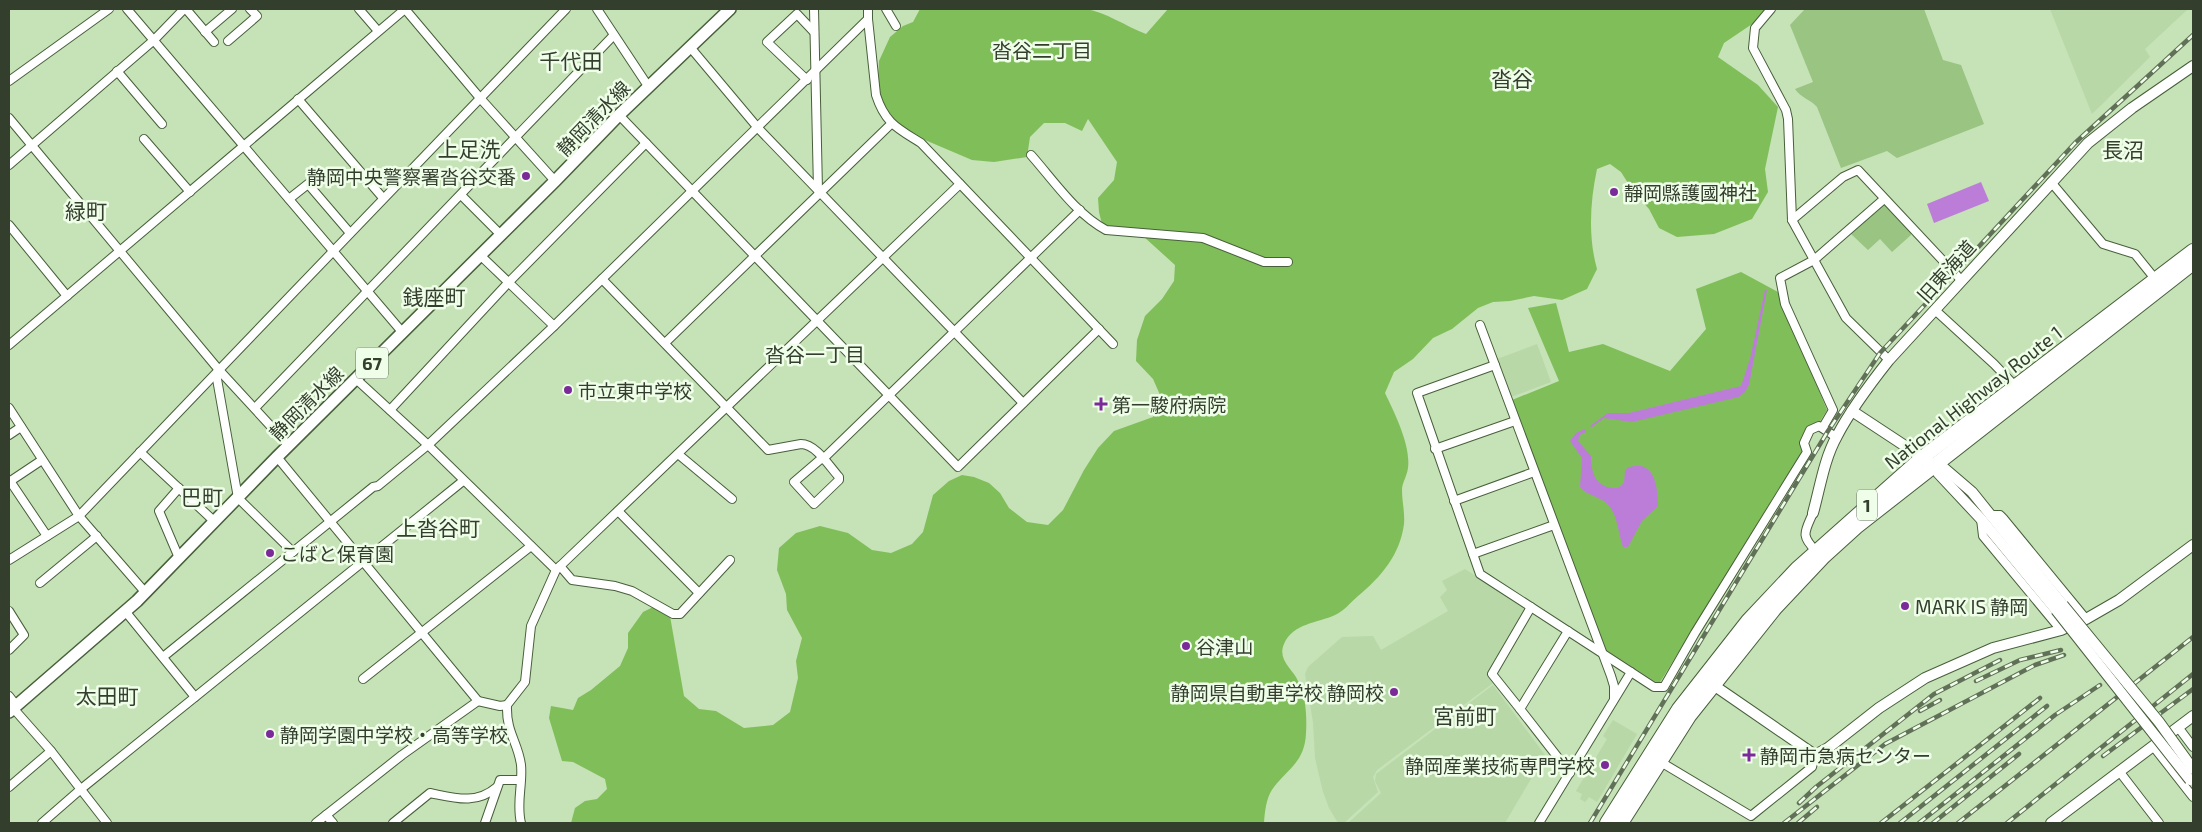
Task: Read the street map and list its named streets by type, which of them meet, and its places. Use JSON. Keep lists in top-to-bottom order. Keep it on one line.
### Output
{"streets":{"highway":["National Highway Route 1","1"],"main road":["静岡清水線","67"],"street":["旧東海道"]},"crossings":[["旧東海道","National Highway Route 1"]],"districts":["沓谷二丁目","千代田","沓谷","上足洗","長沼","緑町","銭座町","沓谷一丁目","巴町","上沓谷町","太田町","宮前町"],"places":{"other":["静岡中央警察署沓谷交番","靜岡縣護國神社","市立東中学校","こばと保育園","MARK IS 静岡","谷津山","静岡県自動車学校 静岡校","静岡学園中学校・高等学校","静岡産業技術専門学校"],"health":["第一駿府病院","静岡市急病センター"]}}
